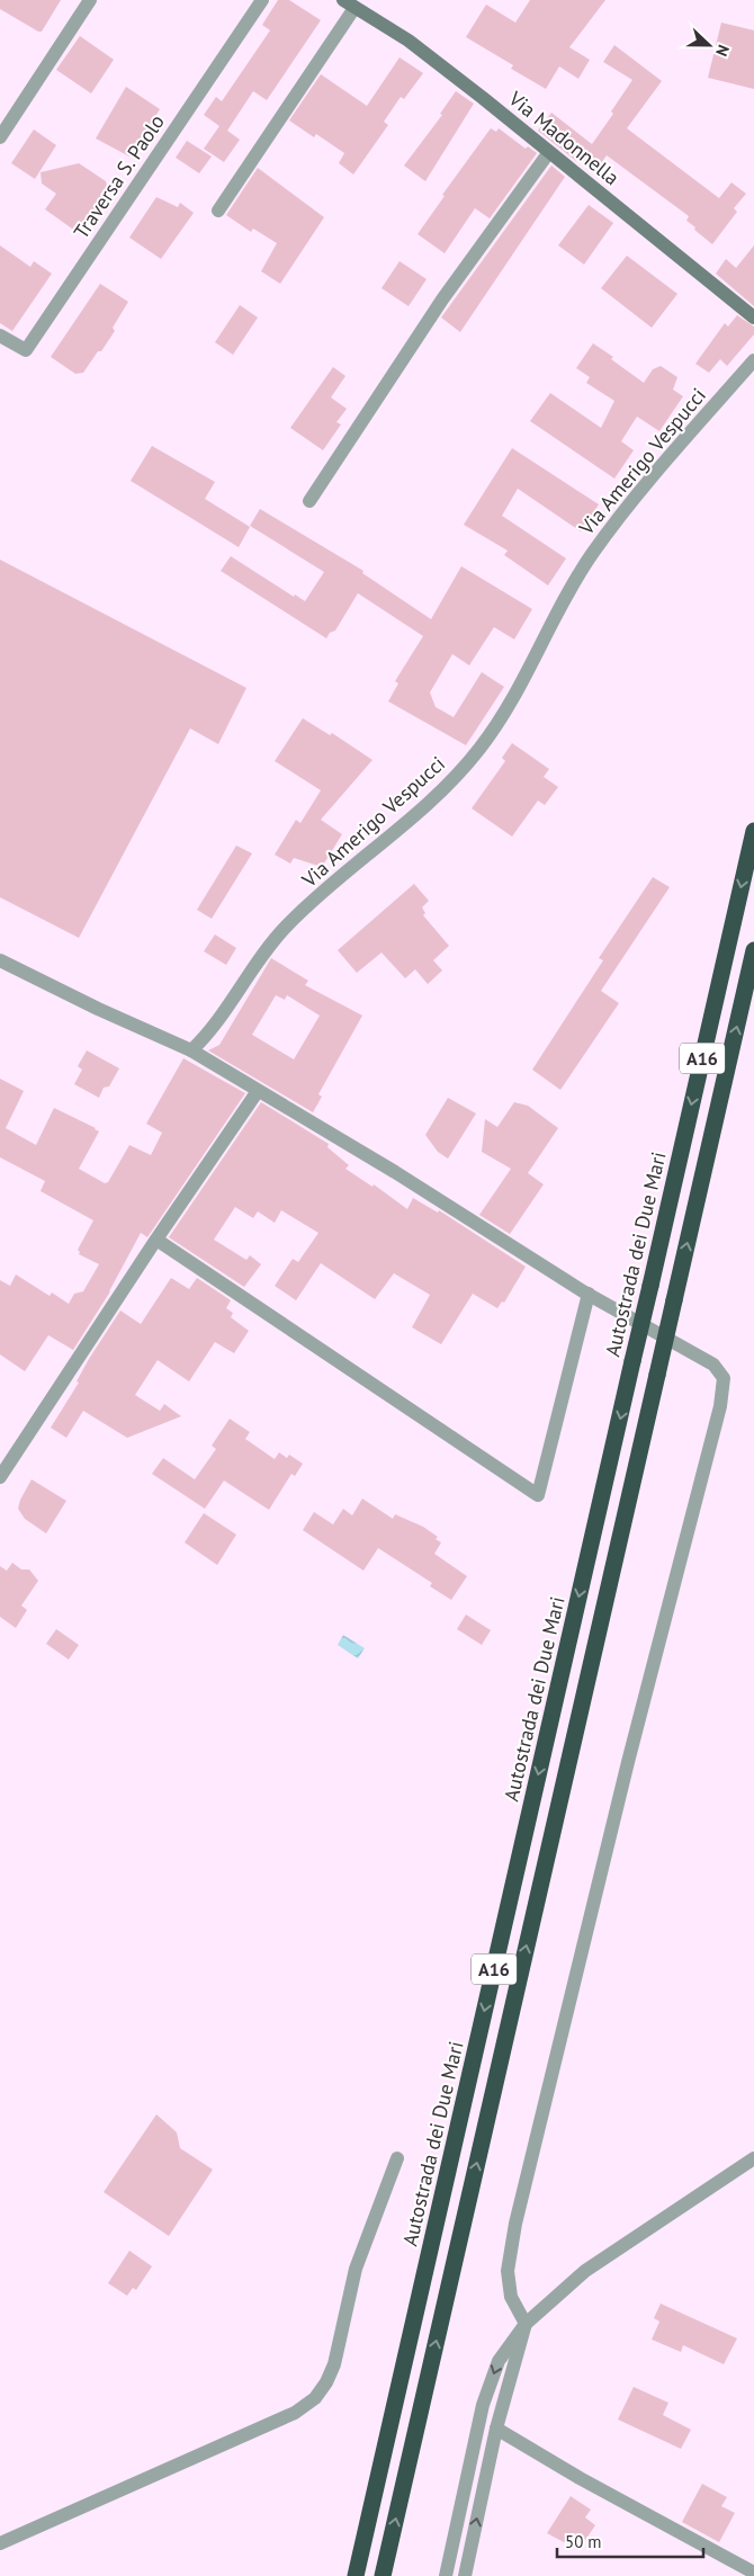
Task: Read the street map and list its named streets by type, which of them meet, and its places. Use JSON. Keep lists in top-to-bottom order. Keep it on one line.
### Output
{"streets":{"highway":["A16","Autostrada dei Due Mari"],"street":["Via Madonnella","Traversa S. Paolo","Via Amerigo Vespucci"]},"scale_bar":"50 m","north":"right"}
